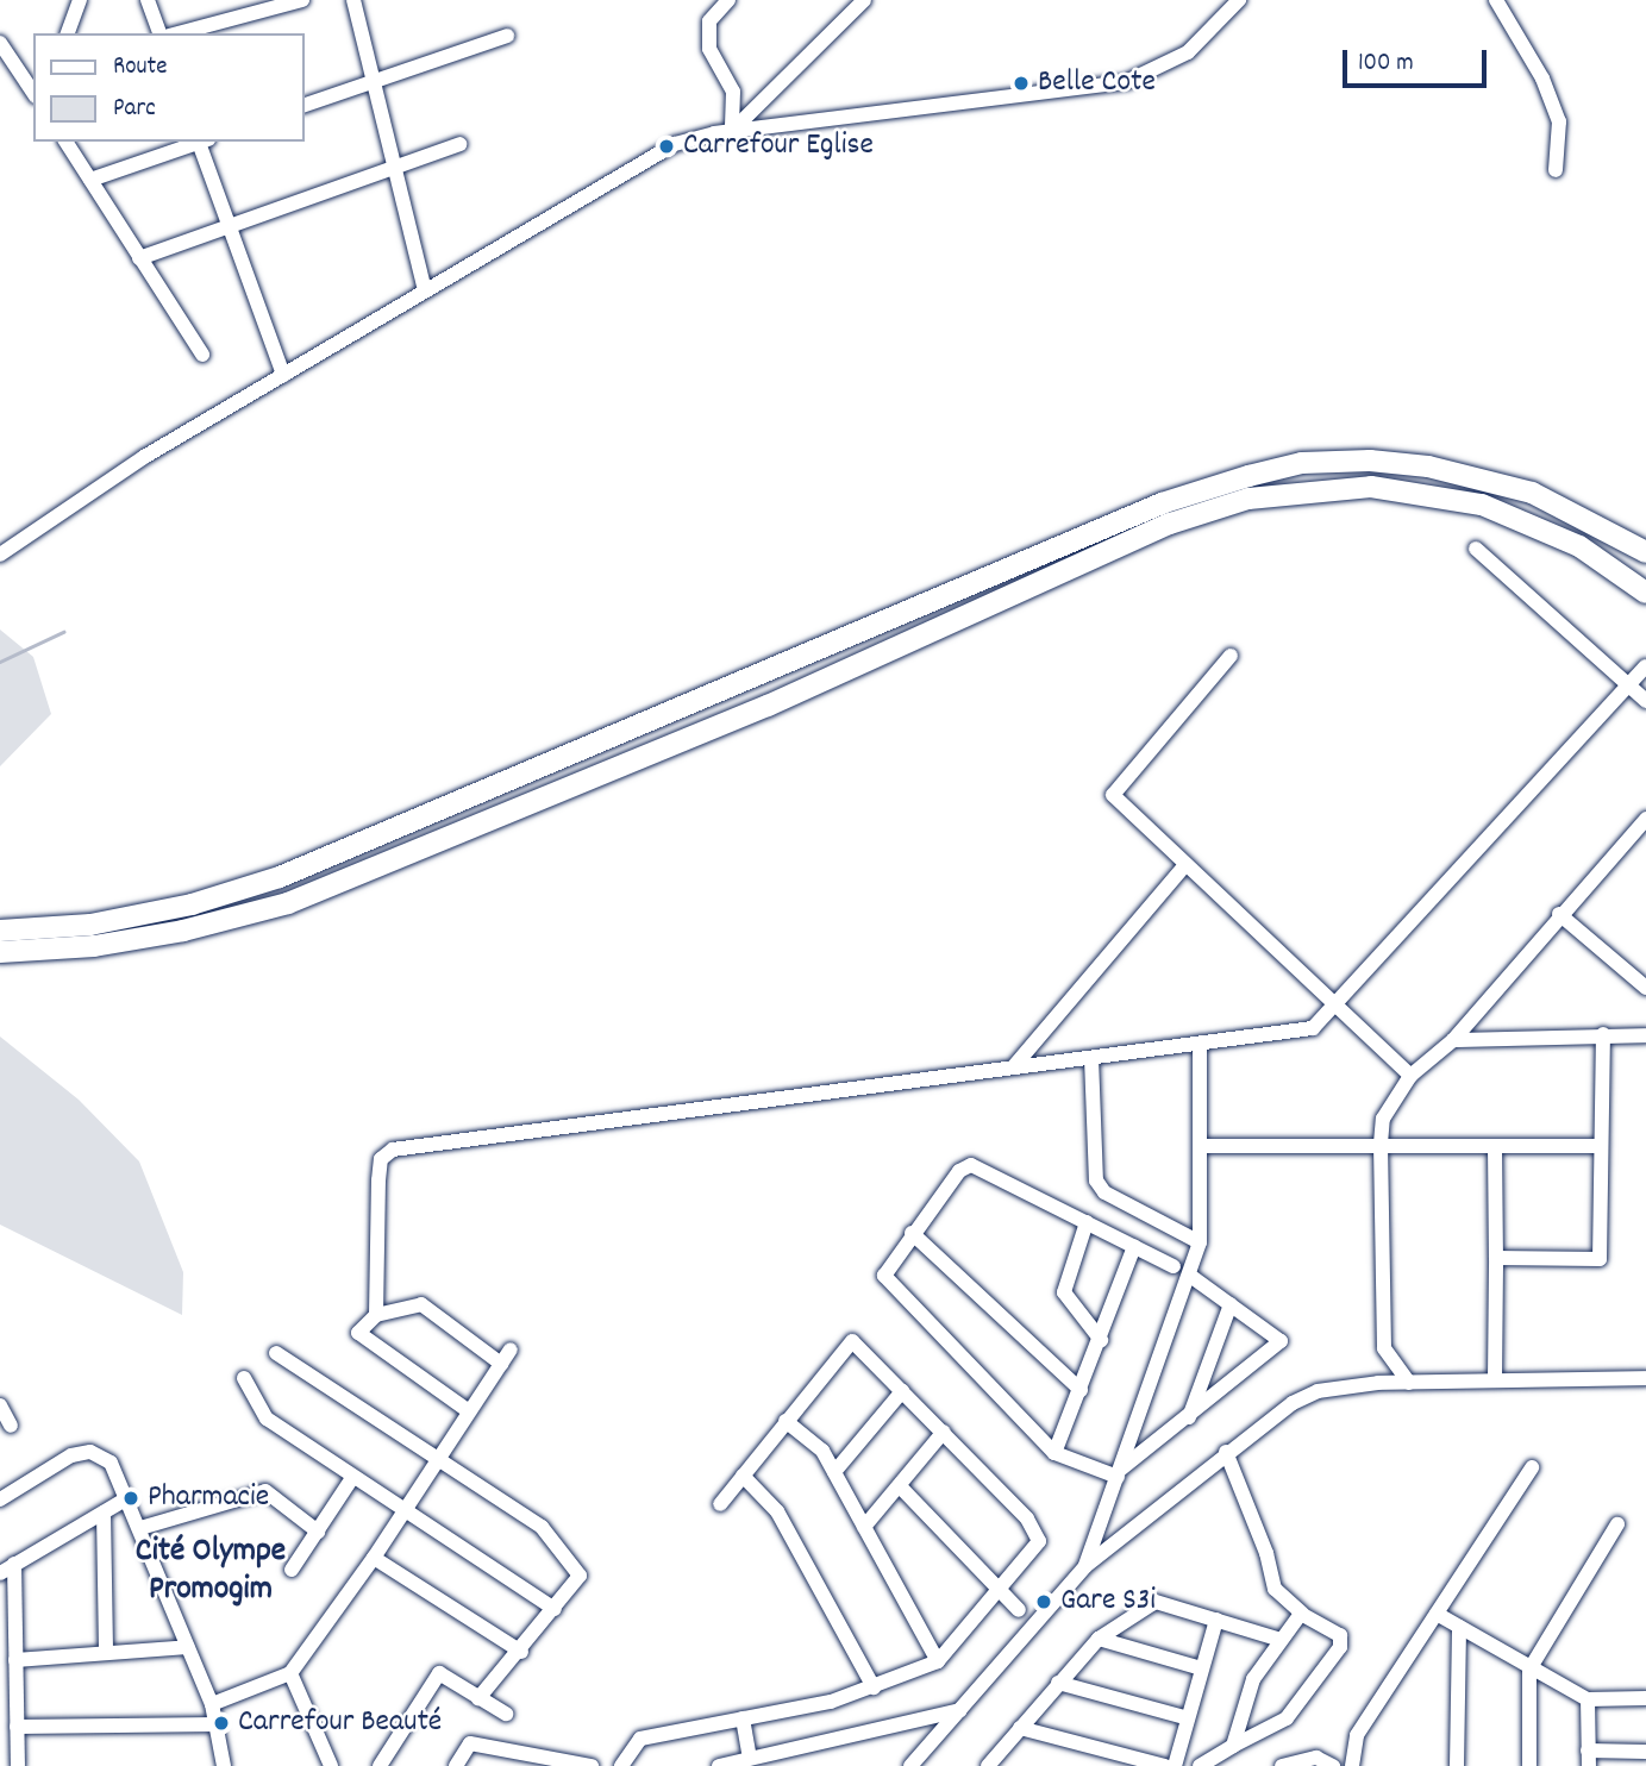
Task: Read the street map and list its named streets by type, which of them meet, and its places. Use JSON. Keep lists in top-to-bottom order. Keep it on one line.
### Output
{"districts":["Cité Olympe Promogim"],"places":["Belle Cote","Carrefour Eglise","Pharmacie","Gare S3i","Carrefour Beauté"],"legend":["Route","Parc"],"scale_bar":"100 m"}
